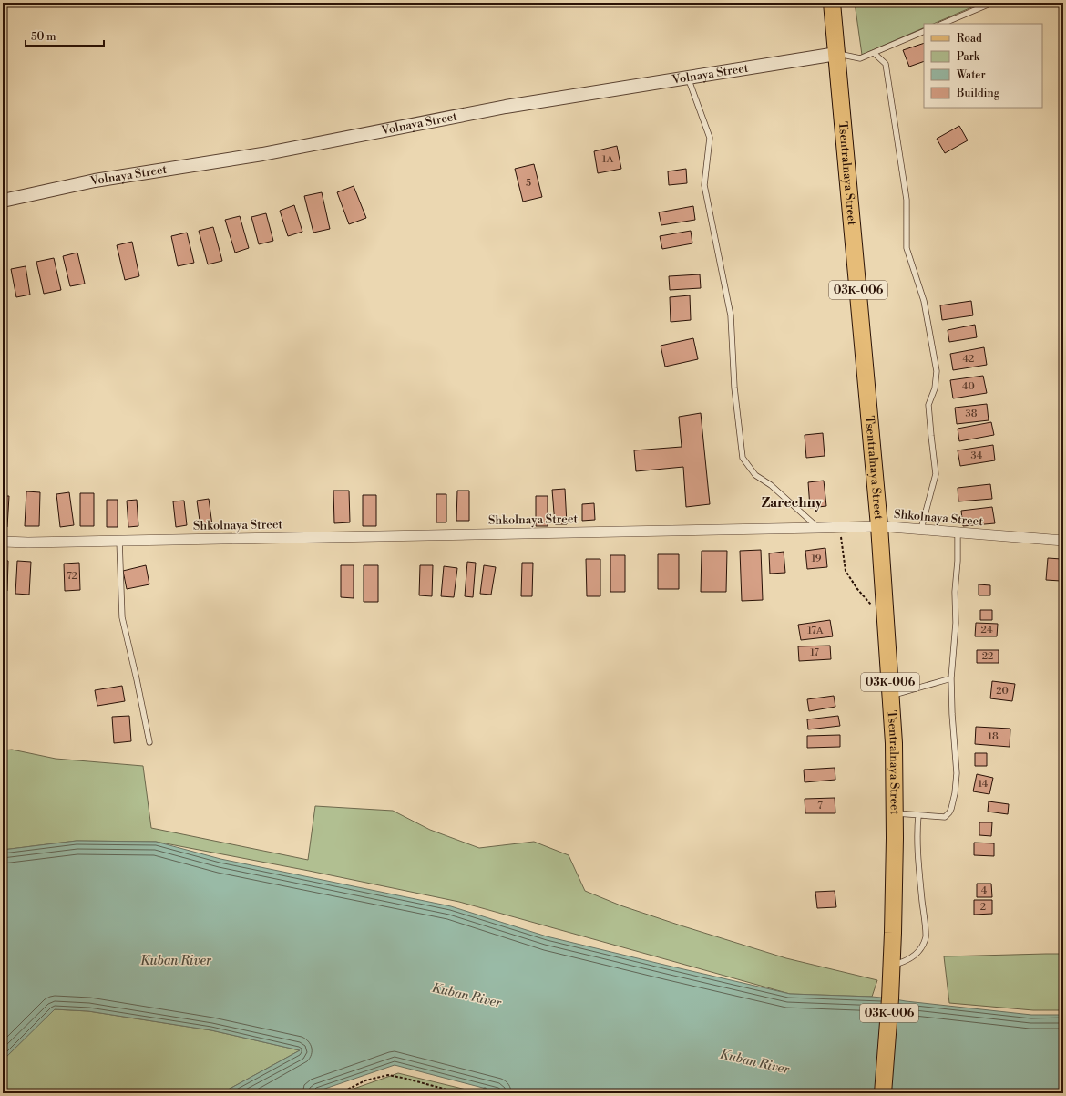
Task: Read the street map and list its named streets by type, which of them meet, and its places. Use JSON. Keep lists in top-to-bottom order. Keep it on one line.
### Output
{"streets":{"main road":["Tsentralnaya Street","03К-006"],"street":["Volnaya Street","Shkolnaya Street"]},"crossings":[["Volnaya Street","Tsentralnaya Street"],["Tsentralnaya Street","03К-006"],["Tsentralnaya Street","Shkolnaya Street"]],"districts":["Zarechny"],"water":["Kuban River"],"house_numbers":["1А","5","42","40","38","34","19","72","24","17А","17","22","20","18","14","7","4","2"],"legend":["Road","Park","Water","Building"],"scale_bar":"50 m"}
